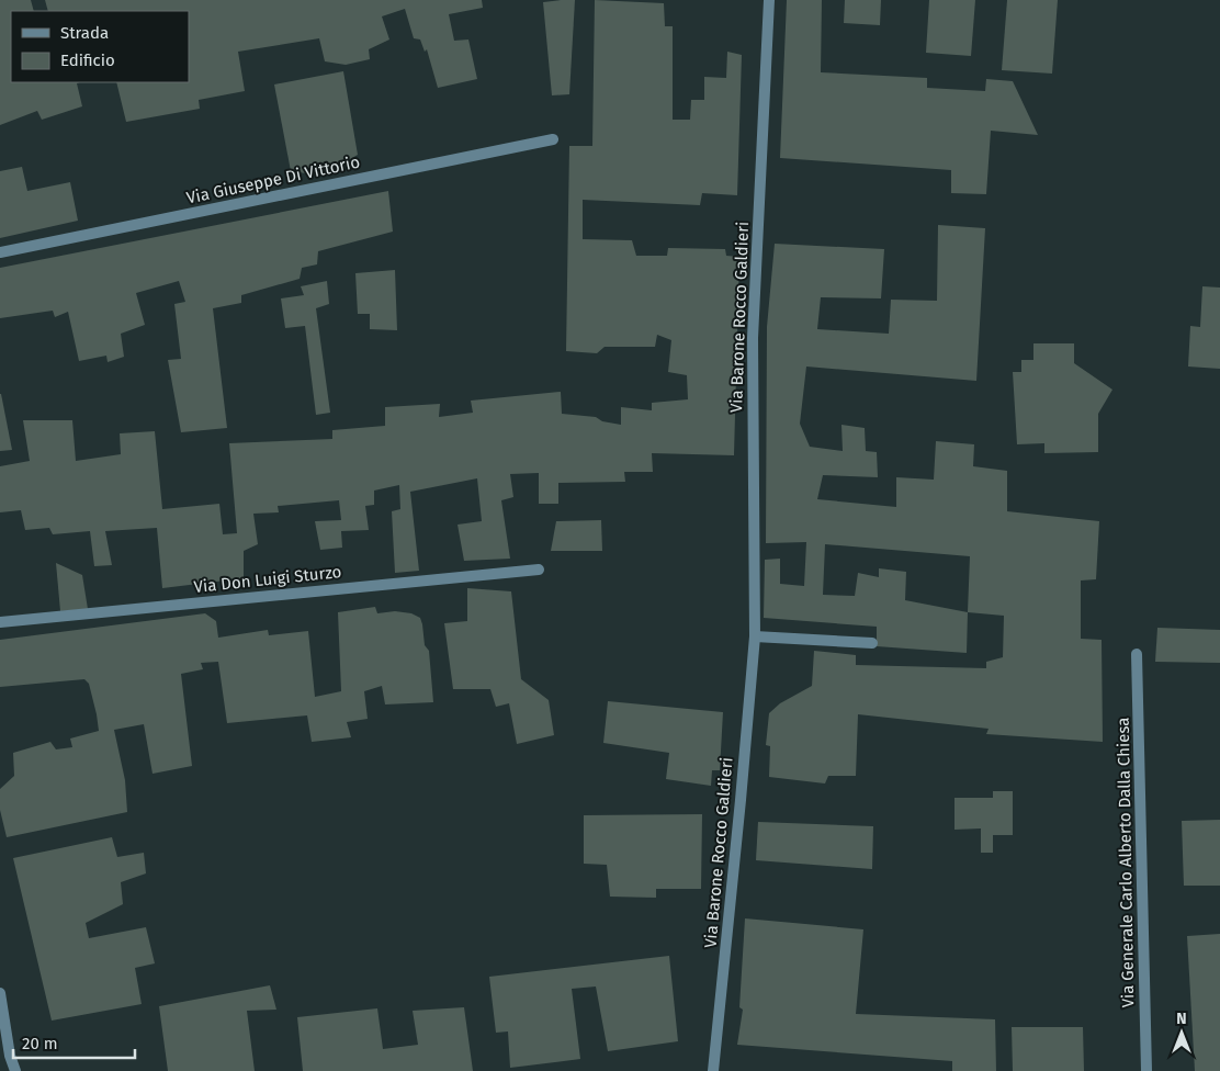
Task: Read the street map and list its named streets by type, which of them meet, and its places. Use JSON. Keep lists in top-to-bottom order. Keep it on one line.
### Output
{"streets":{"street":["Via Giuseppe Di Vittorio","Via Barone Rocco Galdieri","Via Don Luigi Sturzo","Via Generale Carlo Alberto Dalla Chiesa"]},"legend":["Strada","Edificio"],"scale_bar":"20 m","north":"top"}
